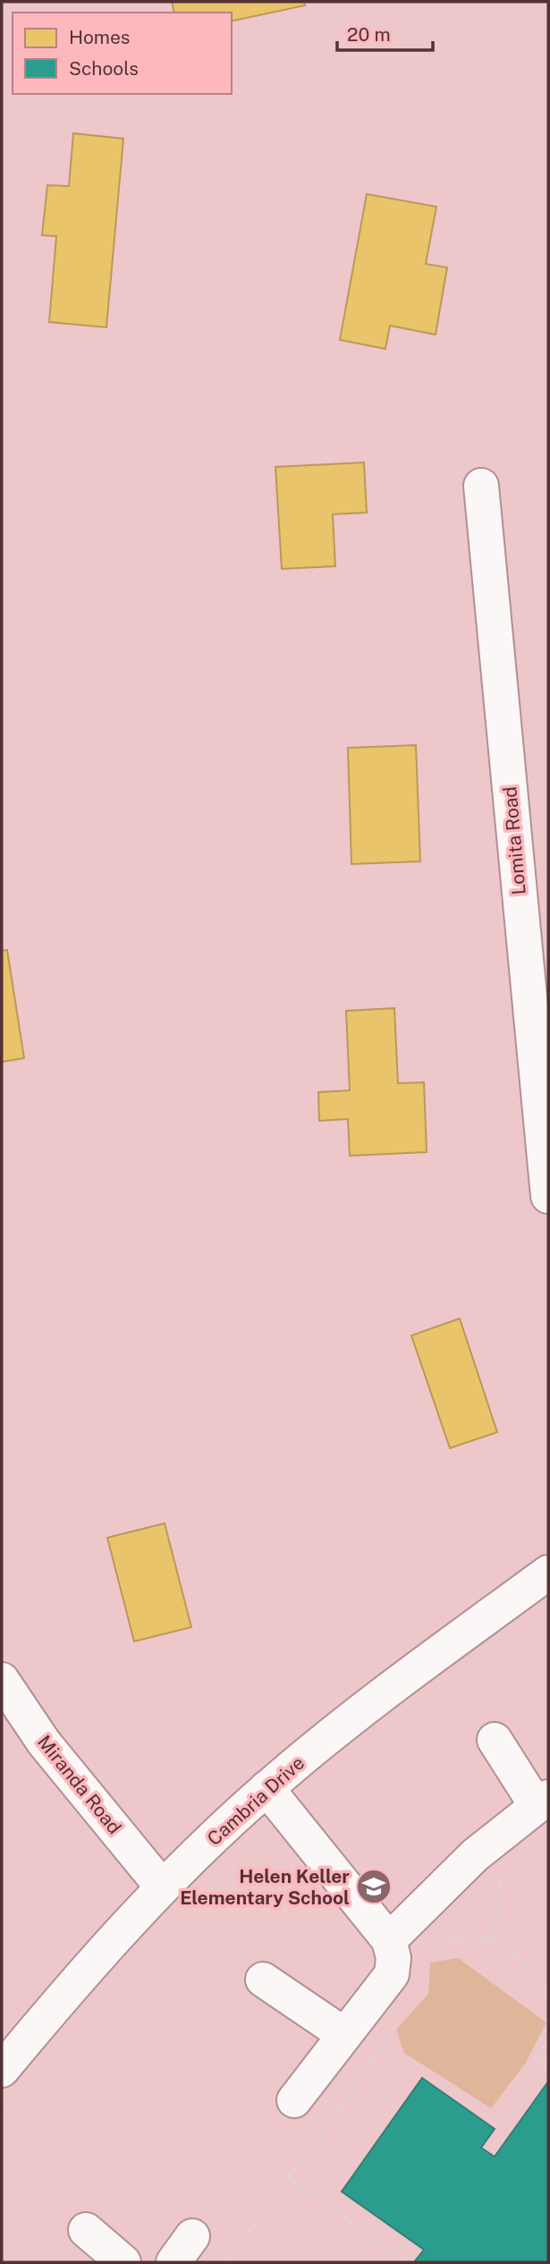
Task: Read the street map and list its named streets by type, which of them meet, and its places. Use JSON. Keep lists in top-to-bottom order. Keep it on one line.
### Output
{"streets":{"street":["Lomita Road","Miranda Road","Cambria Drive"]},"crossings":[["Miranda Road","Cambria Drive"]],"places":{"school or university":["Helen Keller Elementary School"]},"legend":["Homes","Schools"],"scale_bar":"20 m"}
